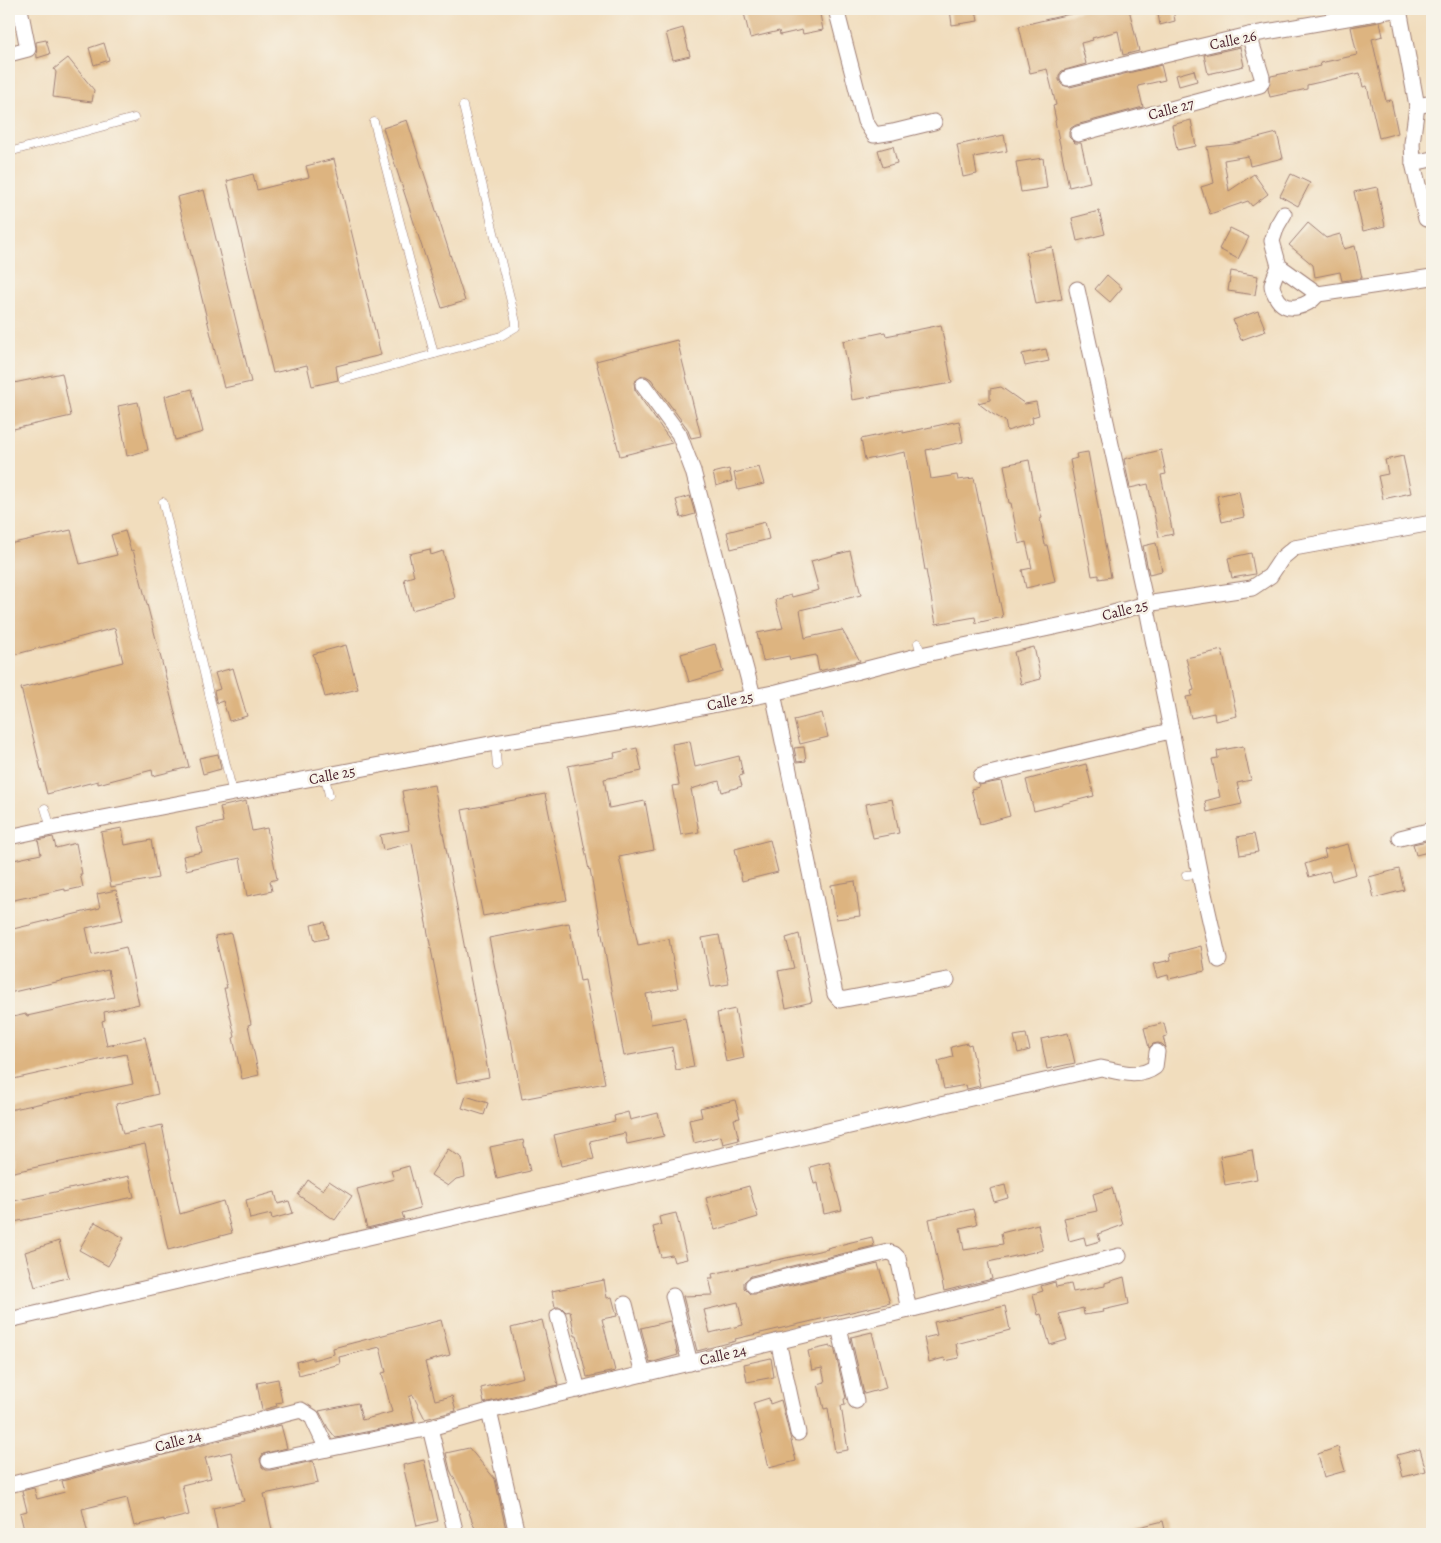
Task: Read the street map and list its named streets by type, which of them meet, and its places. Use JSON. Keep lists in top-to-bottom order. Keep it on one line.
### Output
{"streets":{"street":["Calle 26","Calle 27","Calle 25","Calle 24"]},"crossings":[["Calle 26","Calle 27"]]}
